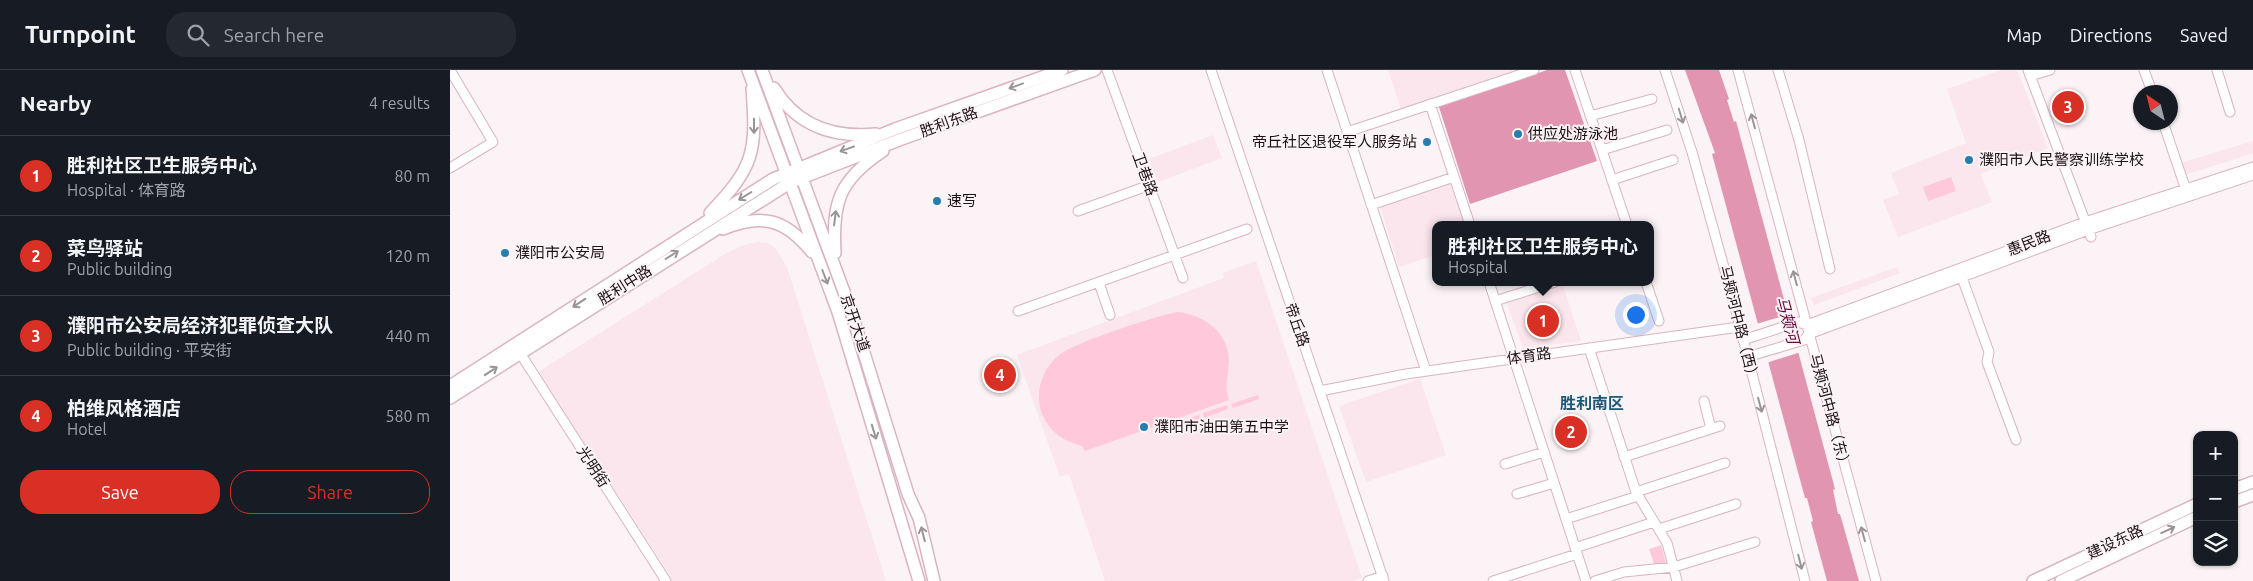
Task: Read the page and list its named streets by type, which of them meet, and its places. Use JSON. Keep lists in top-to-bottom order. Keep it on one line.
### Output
{"streets":{"main road":["胜利东路","胜利中路","京开大道","建设东路"],"street":["卫巷路","惠民路","马颊河中路（西）","帝丘路","体育路","马颊河中路（东）","光明街"]},"crossings":[["胜利东路","胜利中路"],["胜利东路","京开大道"],["惠民路","马颊河中路（西）"],["惠民路","马颊河中路（东）"],["胜利中路","京开大道"],["胜利中路","光明街"],["马颊河中路（西）","体育路"],["帝丘路","体育路"]],"one_way":["马颊河中路（西）"],"districts":["胜利南区"],"water":["马颊河"],"places":["供应处游泳池","帝丘社区退役军人服务站","濮阳市人民警察训练学校","速写","濮阳市公安局","濮阳市油田第五中学"],"north":"top left","page":{"header":"Turnpoint","search":"Search here","nav":["Map","Directions","Saved"],"heading":["Nearby","4 results"],"pins":["3","1","4","2"],"list":[{"mark":"1","name":"胜利社区卫生服务中心","note":"Hospital · 体育路","value":"80 m"},{"mark":"2","name":"菜鸟驿站","note":"Public building","value":"120 m"},{"mark":"3","name":"濮阳市公安局经济犯罪侦查大队","note":"Public building · 平安街","value":"440 m"},{"mark":"4","name":"柏维风格酒店","note":"Hotel","value":"580 m"}],"popup":["胜利社区卫生服务中心","Hospital"],"map_buttons":["+","−"],"buttons":["Save","Share"]}}
